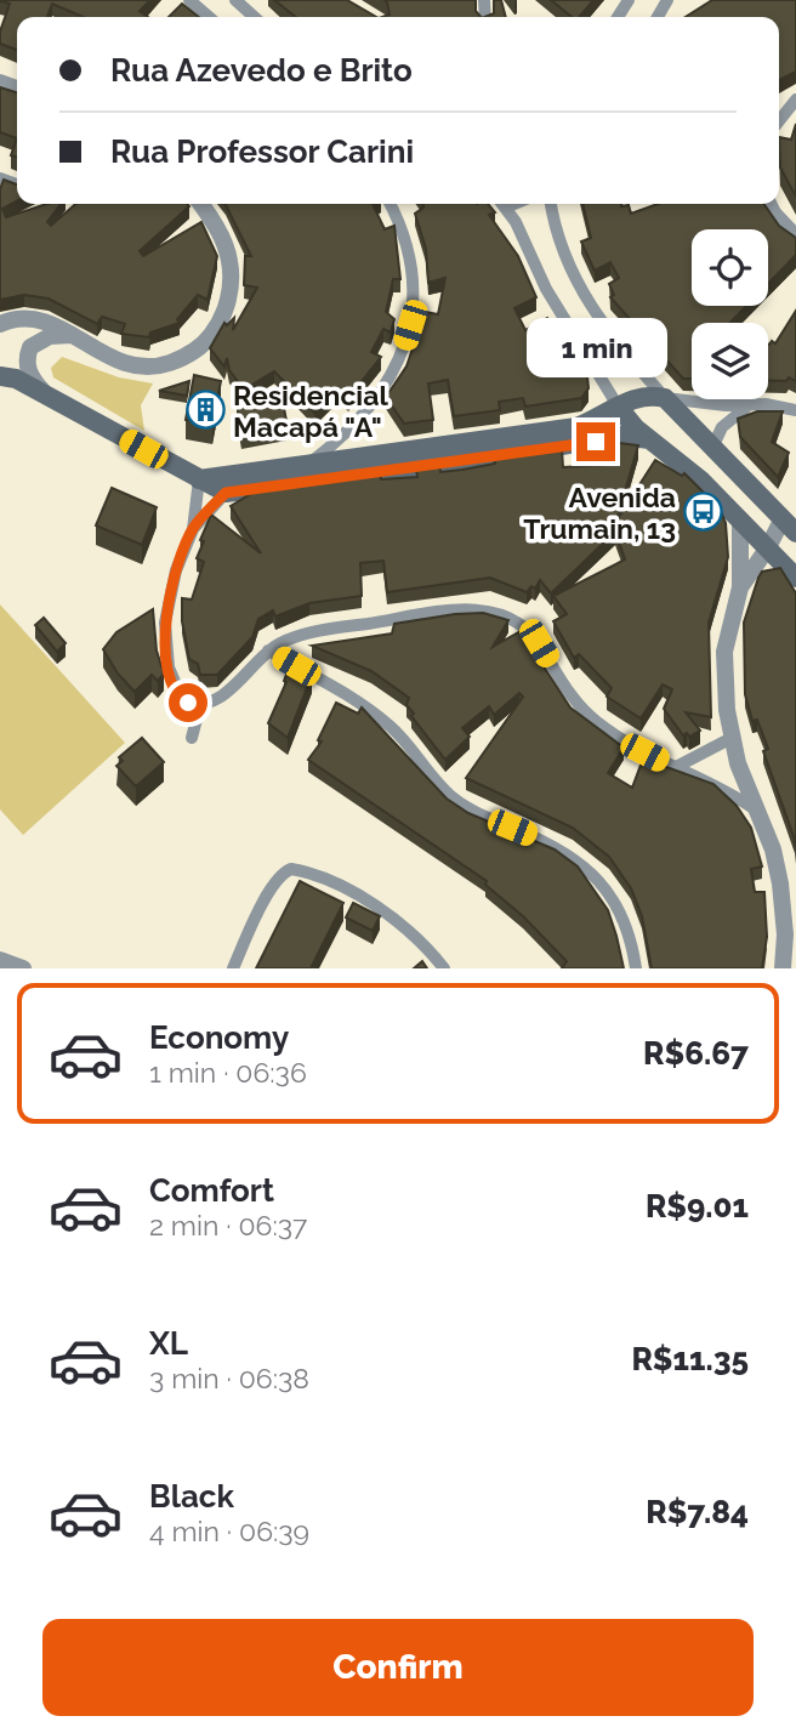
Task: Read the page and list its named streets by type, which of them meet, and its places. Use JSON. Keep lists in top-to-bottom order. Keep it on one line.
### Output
{"places":{"building":["Residencial Macapá \"A\""],"bus stop":["Avenida Trumain, 13"]},"page":{"banner":["Rua Azevedo e Brito","Rua Professor Carini"],"bubble":"1 min","list":[{"name":"Economy","note":"1 min · 06:36","value":"R$6.67"},{"name":"Comfort","note":"2 min · 06:37","value":"R$9.01"},{"name":"XL","note":"3 min · 06:38","value":"R$11.35"},{"name":"Black","note":"4 min · 06:39","value":"R$7.84"}],"buttons":"Confirm"}}
